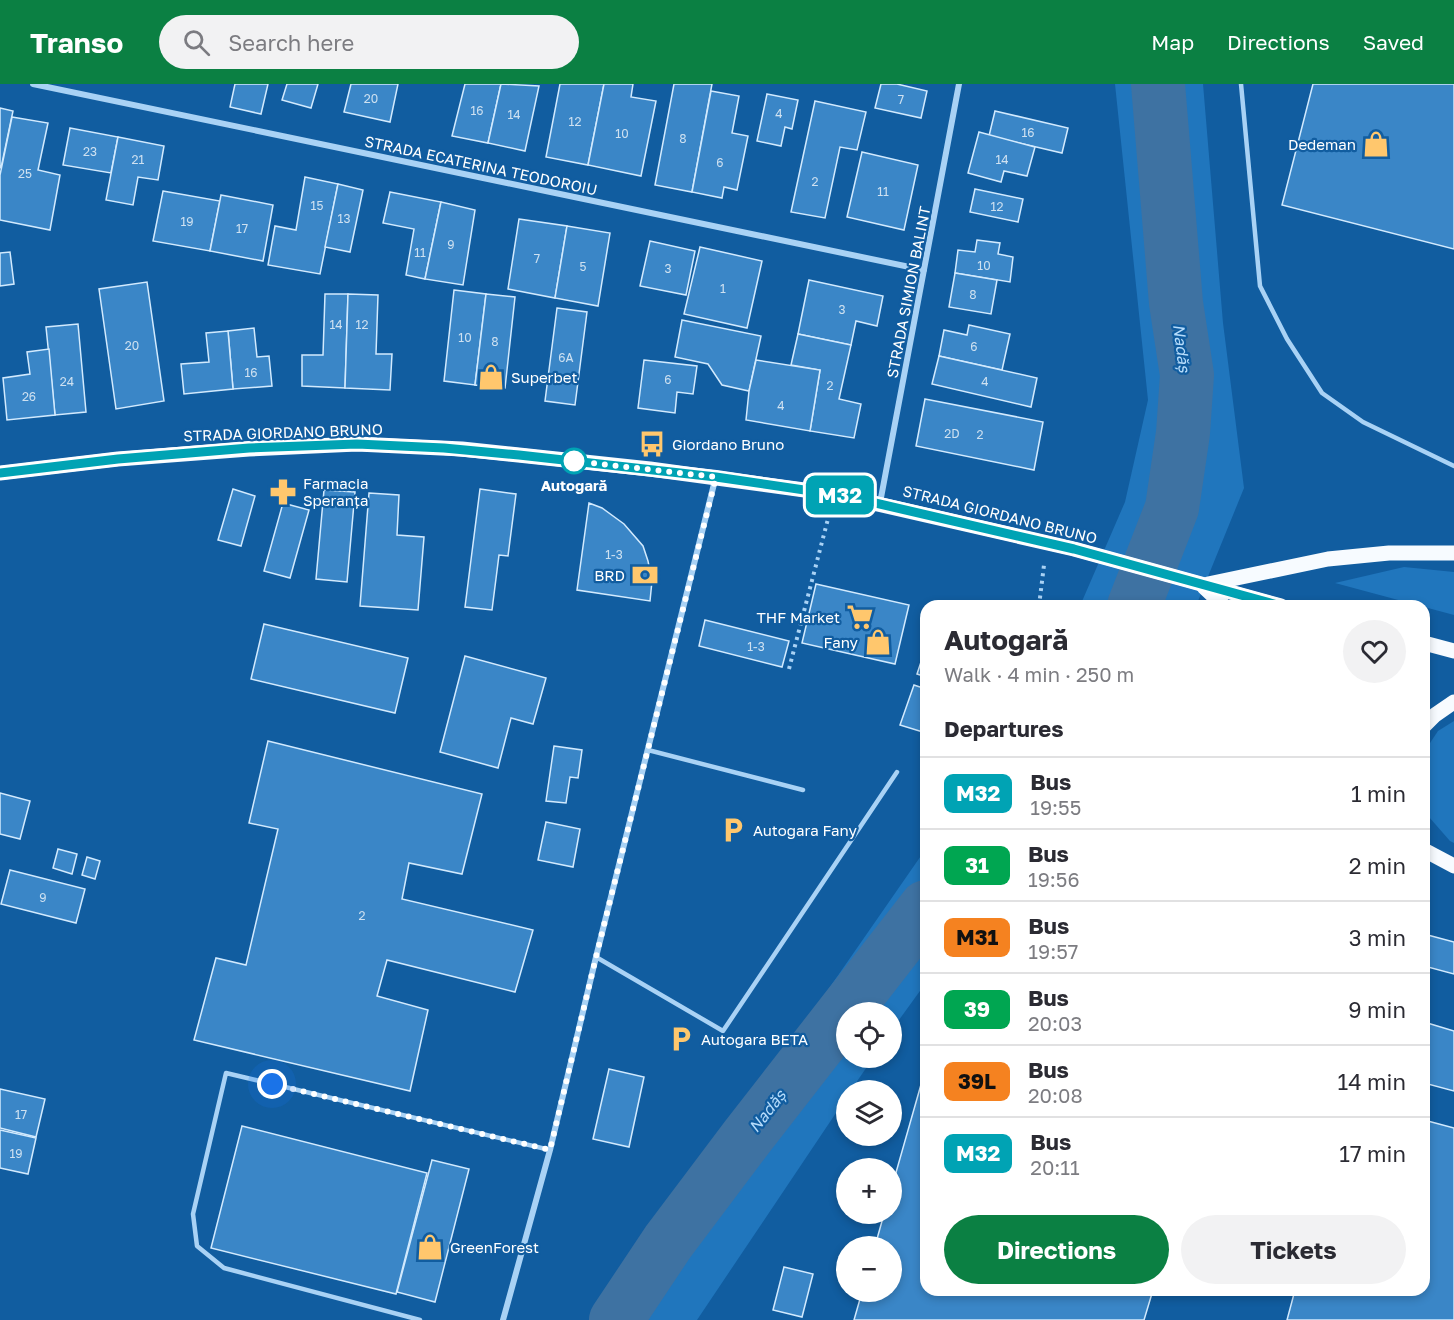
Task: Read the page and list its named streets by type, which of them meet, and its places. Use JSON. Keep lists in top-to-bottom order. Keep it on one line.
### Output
{"streets":{"main road":["STRADA GIORDANO BRUNO"],"street":["STRADA ECATERINA TEODOROIU","STRADA SIMION BALINT"]},"crossings":[["STRADA ECATERINA TEODOROIU","STRADA SIMION BALINT"],["STRADA SIMION BALINT","STRADA GIORDANO BRUNO"]],"water":["Nadăș"],"places":{"shop":["Dedeman","Superbet","Fany","GreenForest"],"bus stop":["Giordano Bruno"],"other":["Autogară"],"pharmacy":["Farmacia Speranța"],"bank":["BRD"],"supermarket":["THF Market"],"parking":["Autogara Fany","Autogara BETA"]},"lines":["bus line M32"],"house_numbers":["20","7","16","4","14","12","16","10","8","23","21","14","6","25","2","11","15","12","13","19","17","9","11","7","10","5","3","1","8","3","14","12","10","8","20","6","6A","16","6","24","4","2","26","4","2D","2","1-3","1-3","9","2","17","19"],"page":{"header":"Transo","search":"Search here","nav":["Map","Directions","Saved"],"on_map":"M32","heading":[["Autogară","Walk · 4 min · 250 m"],"Departures"],"list":[{"mark":"M32","name":"Bus","note":"19:55","value":"1 min"},{"mark":"31","name":"Bus","note":"19:56","value":"2 min"},{"mark":"M31","name":"Bus","note":"19:57","value":"3 min"},{"mark":"39","name":"Bus","note":"20:03","value":"9 min"},{"mark":"39L","name":"Bus","note":"20:08","value":"14 min"},{"mark":"M32","name":"Bus","note":"20:11","value":"17 min"}],"map_buttons":["+","−"],"buttons":["Directions","Tickets"]}}
